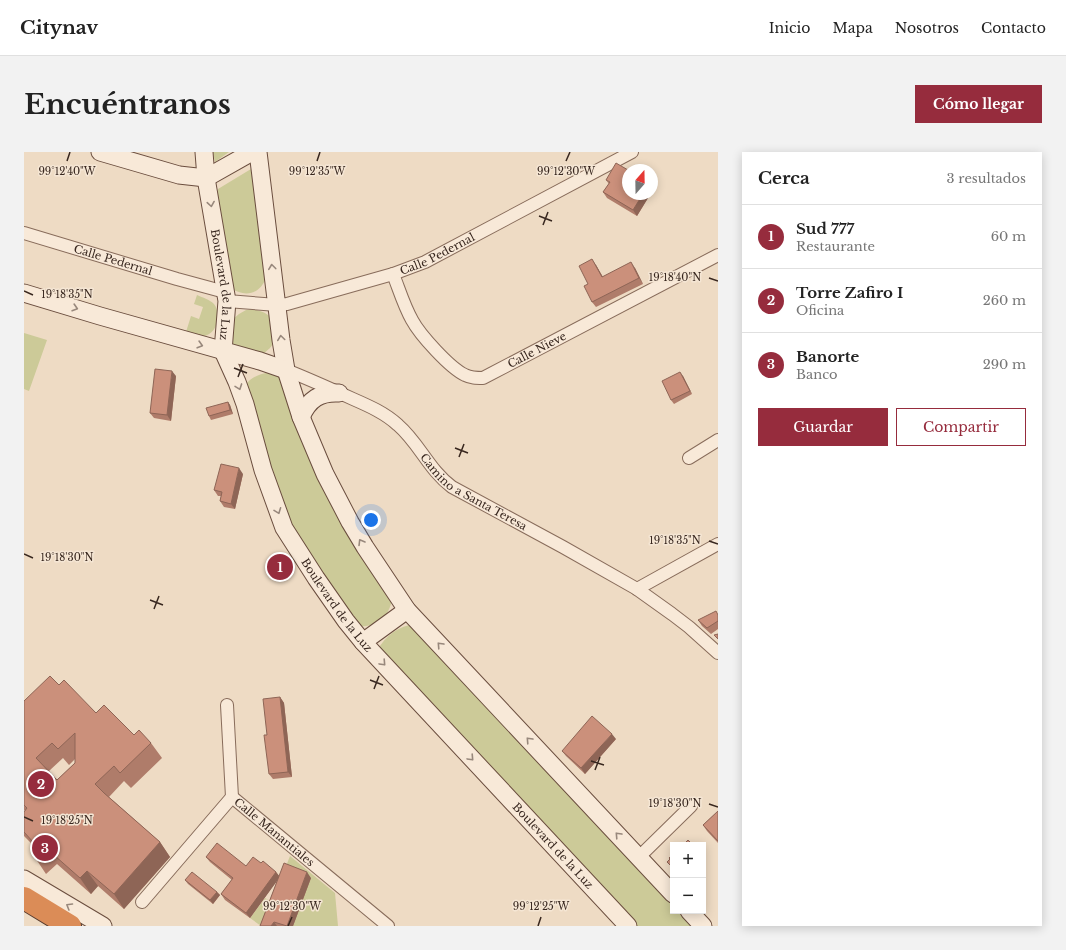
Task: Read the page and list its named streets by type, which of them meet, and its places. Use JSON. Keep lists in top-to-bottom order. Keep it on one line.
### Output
{"streets":{"street":["Calle Pedernal","Boulevard de la Luz","Calle Nieve","Camino a Santa Teresa","Calle Manantiales"]},"crossings":[["Calle Pedernal","Boulevard de la Luz"],["Calle Pedernal","Calle Nieve"],["Boulevard de la Luz","Camino a Santa Teresa"]],"north":"top","page":{"header":"Citynav","nav":["Inicio","Mapa","Nosotros","Contacto"],"buttons":["Cómo llegar",["Guardar","Compartir"]],"title":"Encuéntranos","heading":["Cerca","3 resultados"],"list":[{"mark":"1","name":"Sud 777","note":"Restaurante","value":"60 m"},{"mark":"2","name":"Torre Zafiro I","note":"Oficina","value":"260 m"},{"mark":"3","name":"Banorte","note":"Banco","value":"290 m"}],"pins":["1","2","3"],"map_buttons":["+","−"]},"coordinates":["99°12'40\"W","99°12'35\"W","99°12'30\"W","19°18'40\"N","19°18'35\"N","19°18'30\"N","19°18'25\"N","99°12'25\"W"]}
